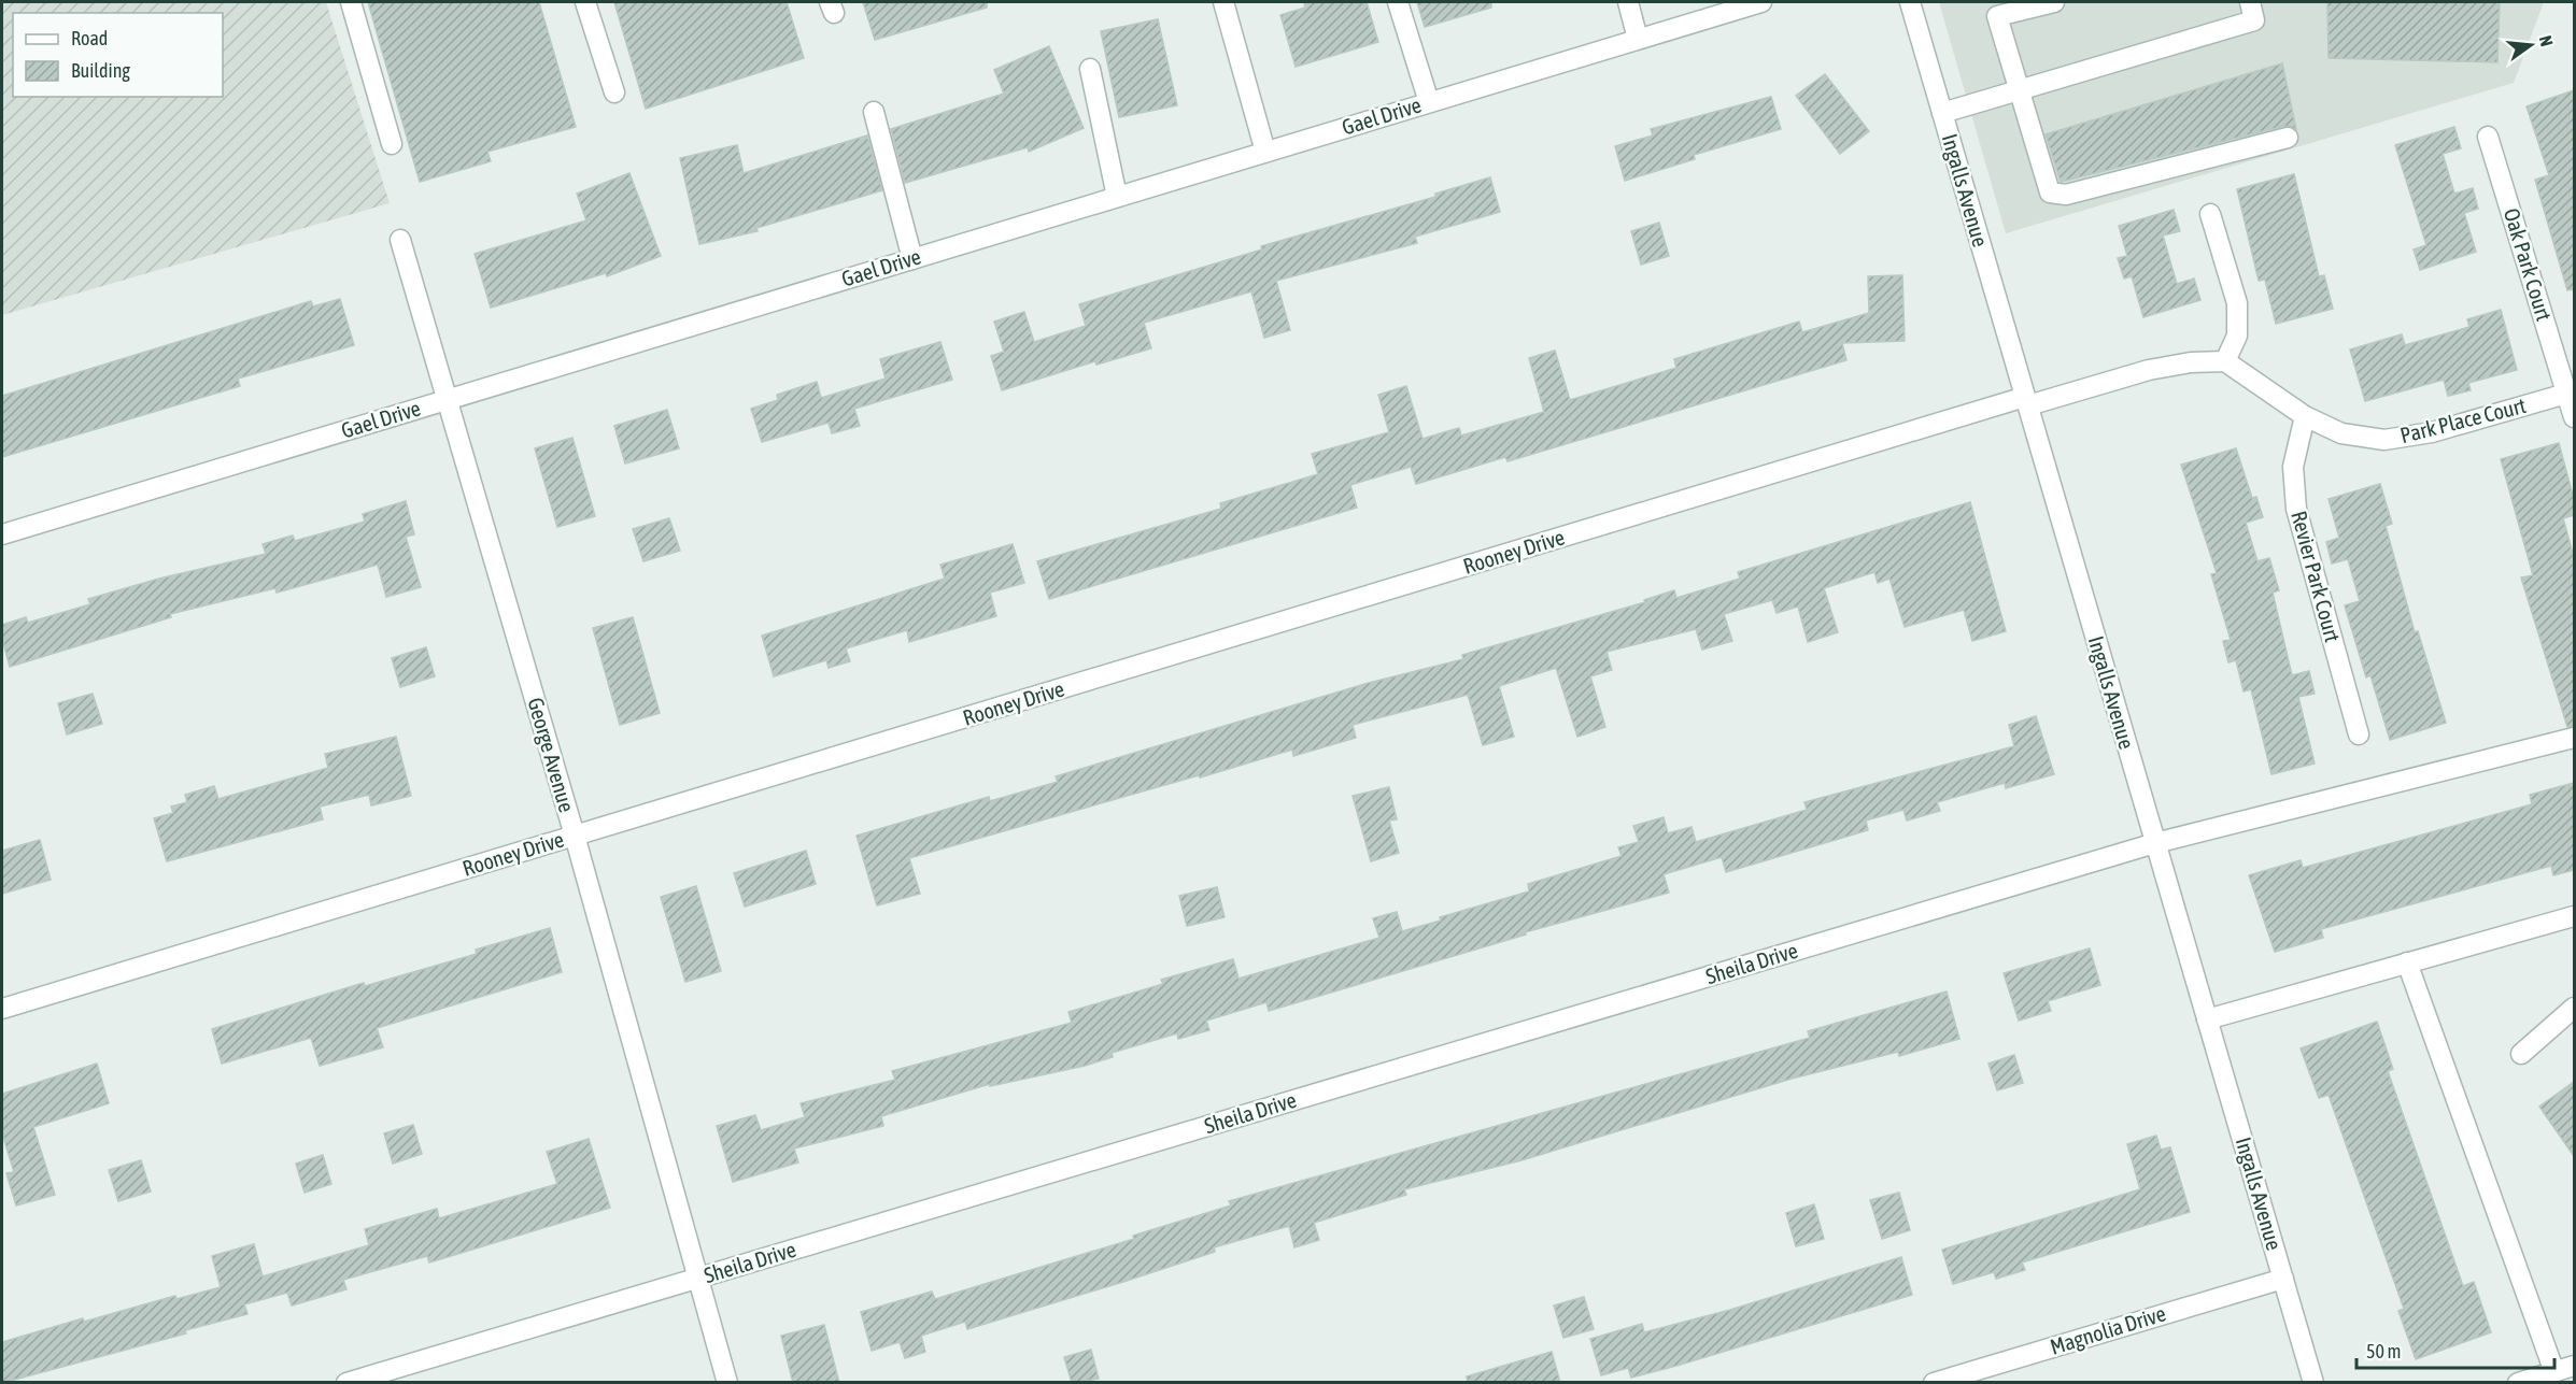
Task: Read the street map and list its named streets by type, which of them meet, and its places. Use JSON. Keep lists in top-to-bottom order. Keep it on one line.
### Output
{"streets":{"street":["Gael Drive","Ingalls Avenue","Oak Park Court","Park Place Court","Rooney Drive","Revier Park Court","George Avenue","Sheila Drive","Magnolia Drive"]},"crossings":[["Gael Drive","George Avenue"],["Ingalls Avenue","Rooney Drive"],["Ingalls Avenue","Sheila Drive"],["Ingalls Avenue","Magnolia Drive"],["Oak Park Court","Park Place Court"],["Park Place Court","Revier Park Court"],["Rooney Drive","George Avenue"],["George Avenue","Sheila Drive"]],"legend":["Road","Building"],"scale_bar":"50 m","north":"right"}
